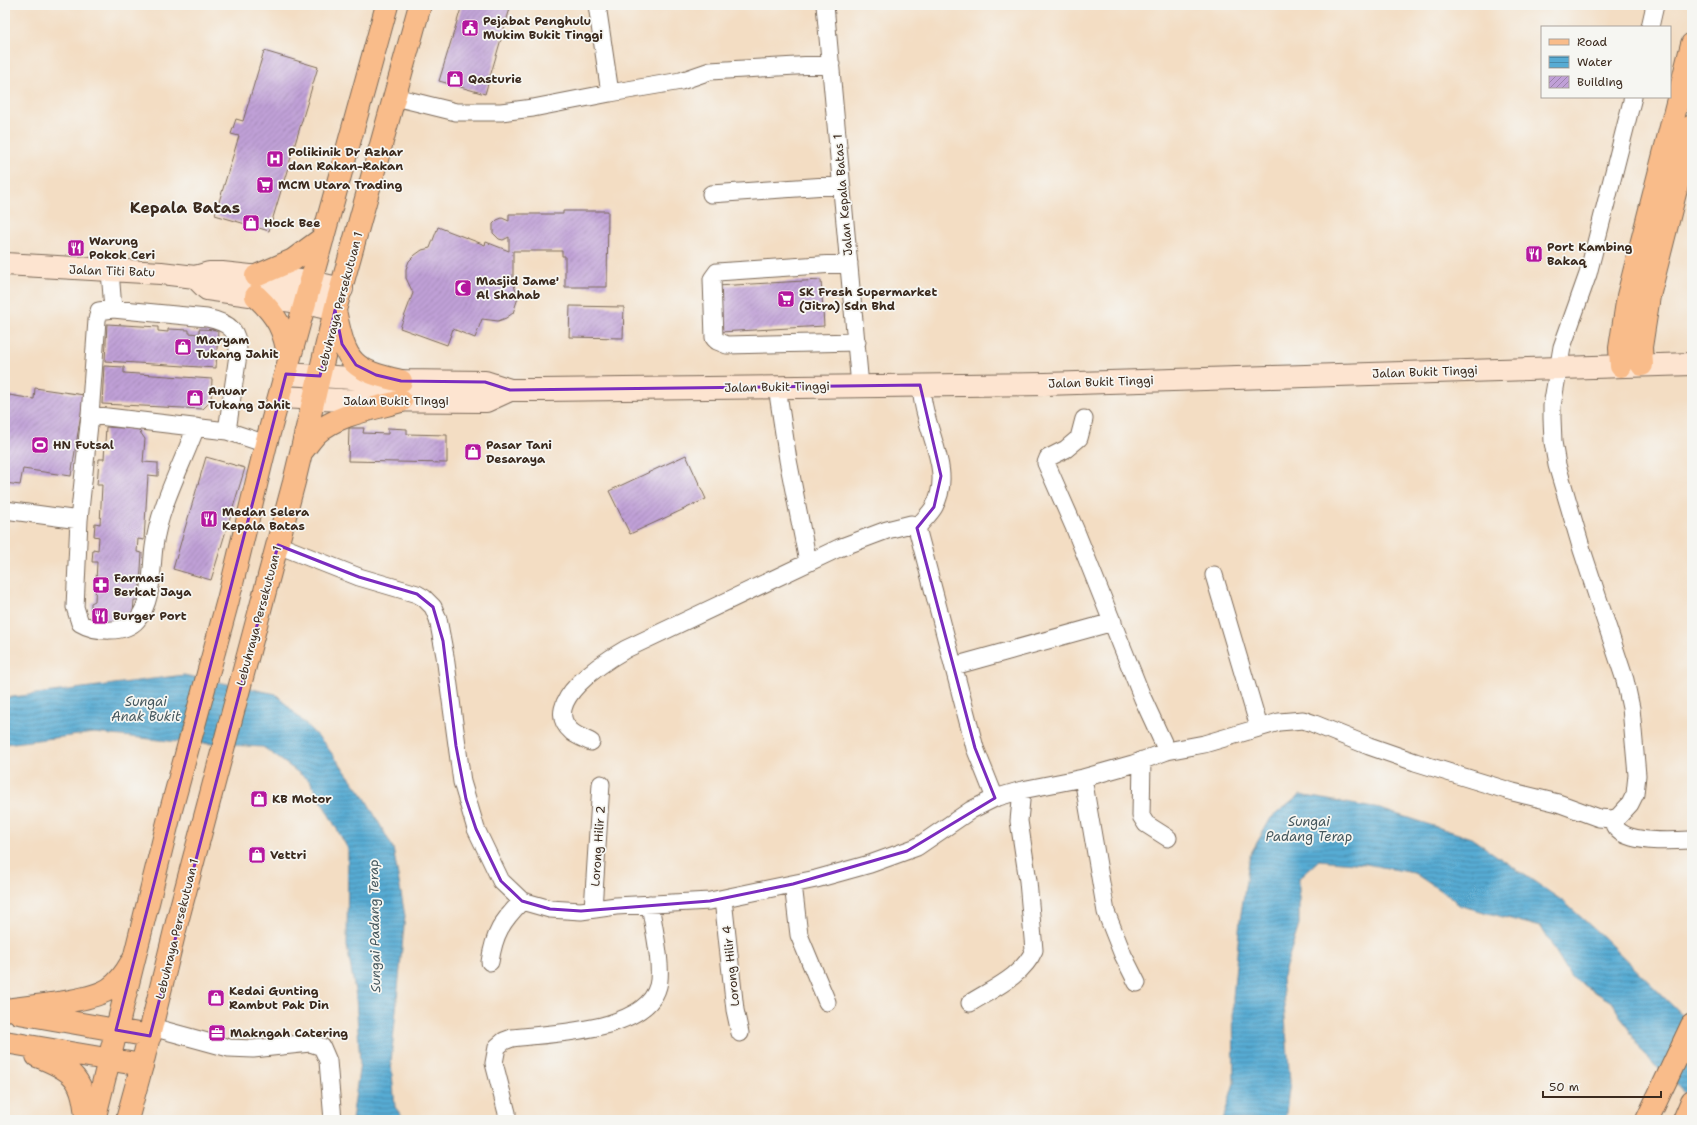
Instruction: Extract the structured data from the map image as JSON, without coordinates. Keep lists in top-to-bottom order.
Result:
{
  "streets": {
    "main road": ["Jalan Titi Batu", "Lebuhraya Persekutuan 1", "Jalan Bukit Tinggi"],
    "street": ["Jalan Kepala Batas 1", "Lorong Hilir 2", "Lorong Hilir 4"]
  },
  "crossings": [
    ["Jalan Kepala Batas 1", "Jalan Bukit Tinggi"],
    ["Jalan Titi Batu", "Lebuhraya Persekutuan 1"],
    ["Lebuhraya Persekutuan 1", "Jalan Bukit Tinggi"]
  ],
  "districts": ["Kepala Batas"],
  "water": ["Sungai Anak Bukit", "Sungai Padang Terap"],
  "places": {
    "public building": ["Pejabat Penghulu Mukim Bukit Tinggi"],
    "shop": [
      "Qasturie",
      "Hock Bee",
      "Maryam Tukang Jahit",
      "Anuar Tukang Jahit",
      "Pasar Tani Desaraya",
      "KB Motor",
      "Vettri",
      "Kedai Gunting Rambut Pak Din"
    ],
    "hospital": ["Polikinik Dr Azhar dan Rakan-Rakan"],
    "supermarket": ["MCM Utara Trading", "SK Fresh Supermarket (Jitra) Sdn Bhd"],
    "restaurant": [
      "Warung Pokok Ceri",
      "Port Kambing Bakaq",
      "Medan Selera Kepala Batas",
      "Burger Port"
    ],
    "mosque": ["Masjid Jame' Al Shahab"],
    "sports": ["HN Futsal"],
    "pharmacy": ["Farmasi Berkat Jaya"],
    "office": ["Makngah Catering"]
  },
  "legend": ["Road", "Water", "Building"],
  "scale_bar": "50 m"
}
